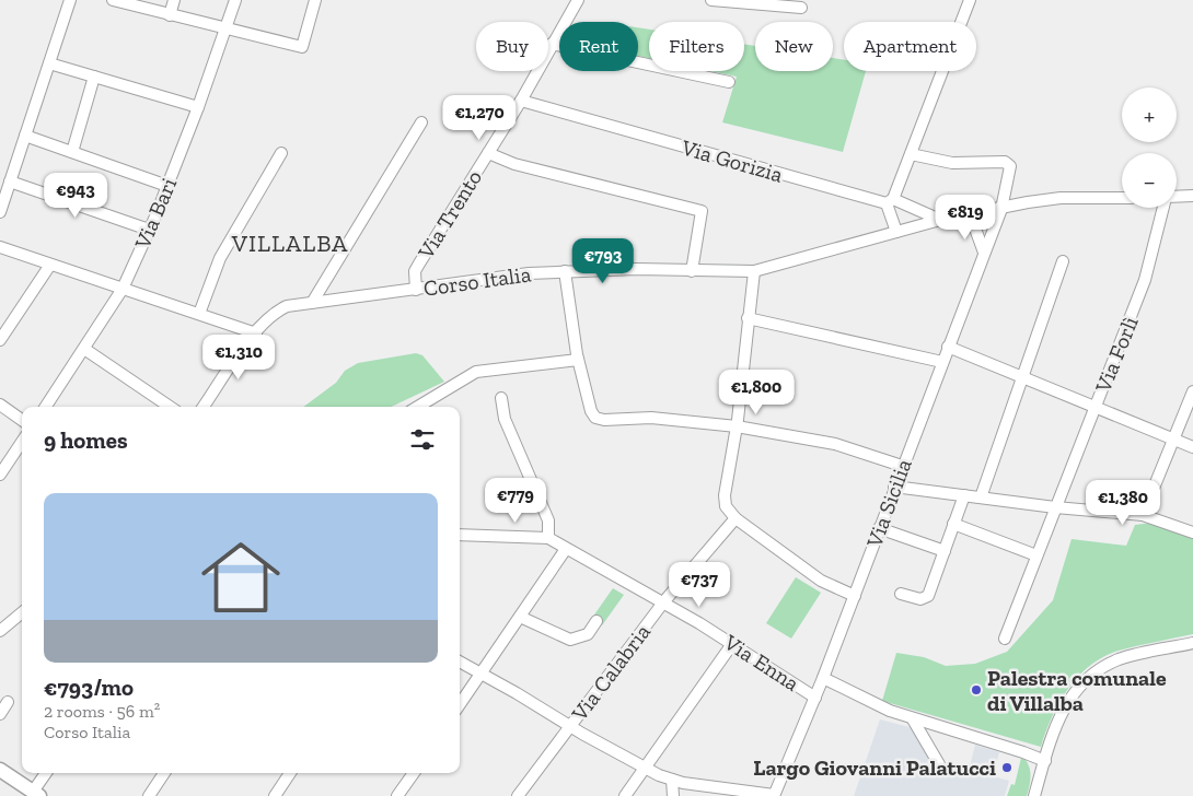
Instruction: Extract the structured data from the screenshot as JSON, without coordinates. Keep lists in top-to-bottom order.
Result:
{
  "streets": {
    "street": [
      "Via Gorizia",
      "Via Bari",
      "Via Trento",
      "Corso Italia",
      "Via Forlì",
      "Via Sicilia",
      "Via Enna",
      "Via Calabria"
    ]
  },
  "crossings": [
    ["Via Gorizia", "Via Trento"],
    ["Via Gorizia", "Corso Italia"],
    ["Via Trento", "Corso Italia"],
    ["Corso Italia", "Via Sicilia"],
    ["Via Sicilia", "Via Enna"],
    ["Via Enna", "Via Calabria"]
  ],
  "districts": ["VILLALBA"],
  "places": ["Palestra comunale di Villalba", "Largo Giovanni Palatucci"],
  "page": {
    "chip": [
      "Buy",
      "Rent",
      "Filters",
      "New",
      "Apartment"
    ],
    "map_buttons": ["+", "−"],
    "price": [
      "€1,270",
      "€943",
      "€819",
      "€793",
      "€1,310",
      "€1,800",
      "€779",
      "€1,380",
      "€737"
    ],
    "heading": "9 homes",
    "list": [
      {
        "name": "€793/mo",
        "note": "2 rooms · 56 m² · Corso Italia"
      }
    ]
  }
}
